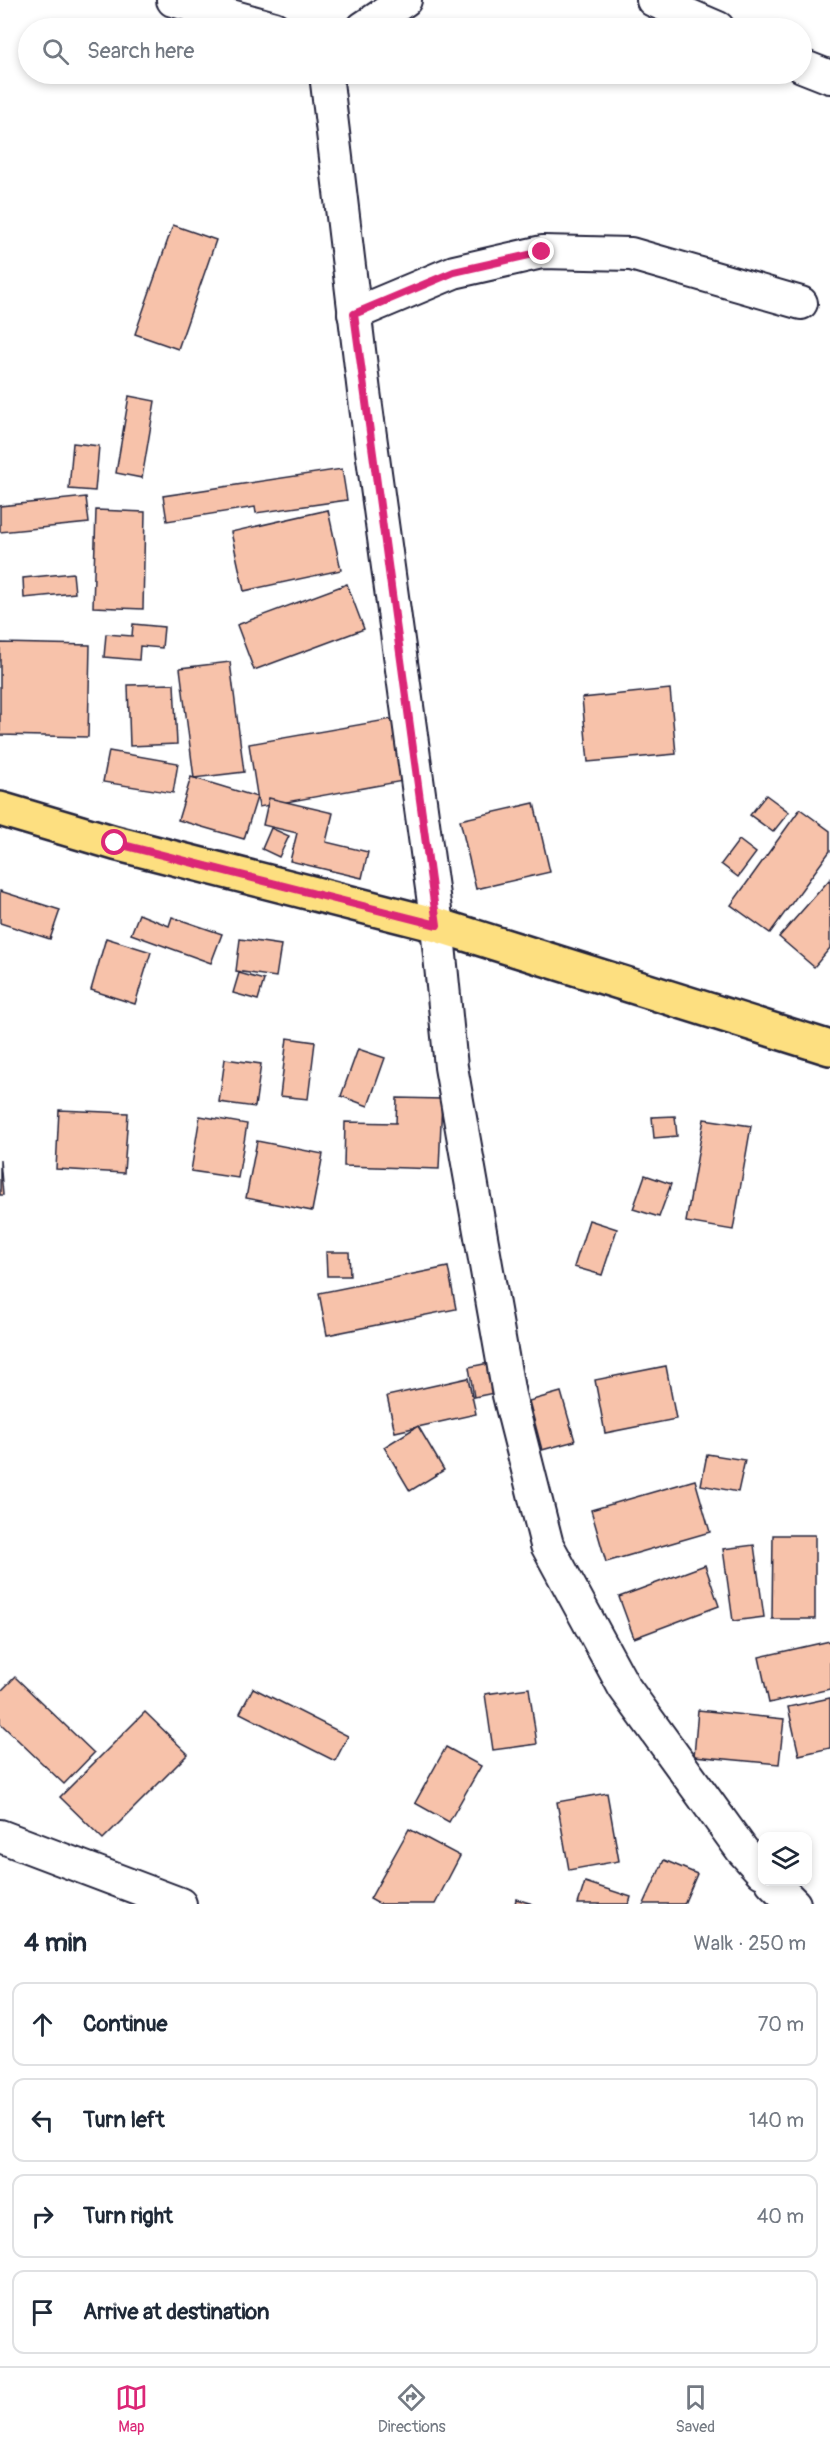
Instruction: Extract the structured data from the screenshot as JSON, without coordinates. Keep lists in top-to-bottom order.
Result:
{
  "page": {
    "search": "Search here",
    "heading": ["4 min", "Walk · 250 m"],
    "list": [
      ["Continue", "70 m"],
      ["Turn left", "140 m"],
      ["Turn right", "40 m"],
      "Arrive at destination"
    ],
    "nav": ["Map", "Directions", "Saved"]
  }
}
